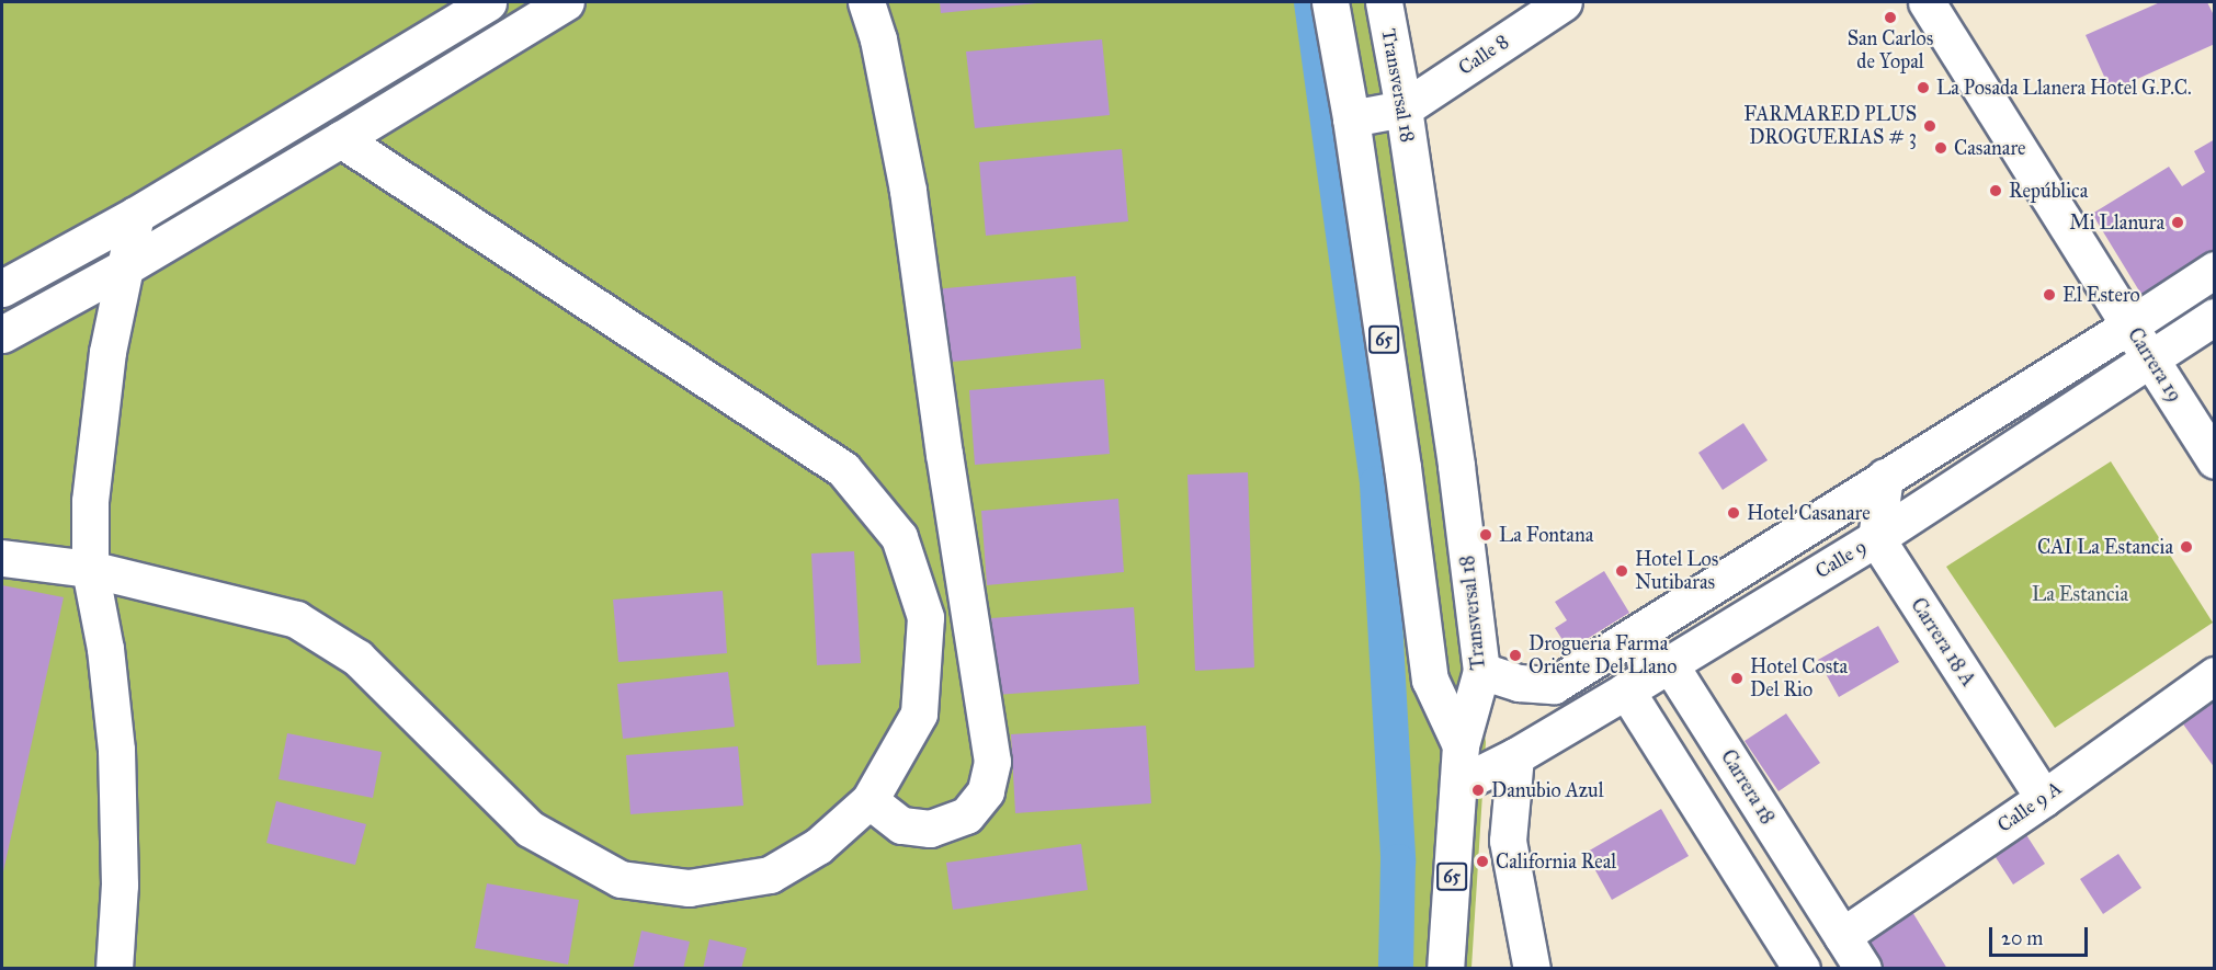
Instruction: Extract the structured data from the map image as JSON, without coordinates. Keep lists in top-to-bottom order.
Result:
{
  "streets": {
    "street": [
      "Calle 8",
      "Transversal 18",
      "65",
      "Carrera 19",
      "Calle 9",
      "Carrera 18 A",
      "Carrera 18",
      "Calle 9 A"
    ]
  },
  "crossings": [
    ["Calle 8", "Transversal 18"],
    ["Transversal 18", "65"],
    ["65", "Calle 9"],
    ["Carrera 19", "Calle 9"],
    ["Calle 9", "Carrera 18 A"],
    ["Calle 9", "Carrera 18"],
    ["Carrera 18 A", "Calle 9 A"],
    ["Carrera 18", "Calle 9 A"]
  ],
  "parks": ["La Estancia"],
  "places": [
    "San Carlos de Yopal",
    "La Posada Llanera Hotel G.P.C.",
    "FARMARED PLUS DROGUERIAS # 3",
    "Casanare",
    "República",
    "Mi Llanura",
    "El Estero",
    "Hotel Casanare",
    "La Fontana",
    "CAI La Estancia",
    "Hotel Los Nutibaras",
    "Drogueria Farma Oriente Del Llano",
    "Hotel Costa Del Rio",
    "Danubio Azul",
    "California Real"
  ],
  "scale_bar": "20 m"
}
